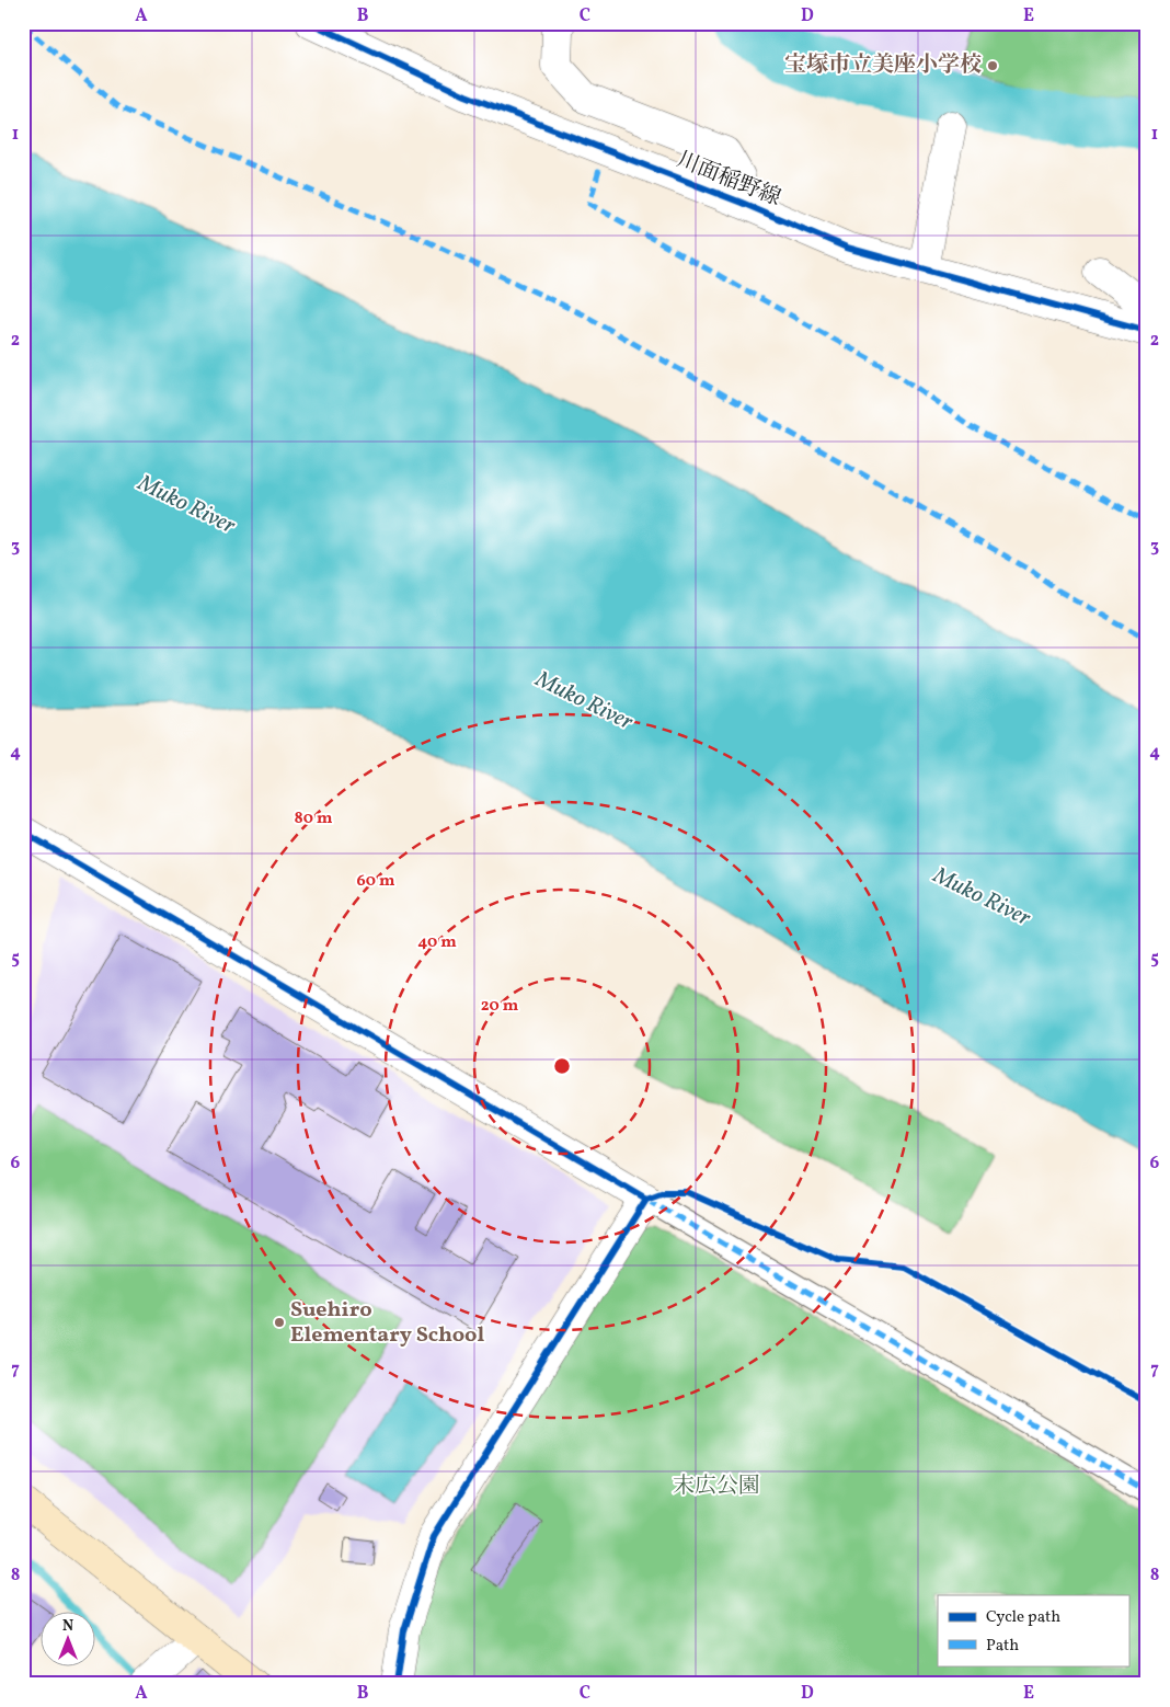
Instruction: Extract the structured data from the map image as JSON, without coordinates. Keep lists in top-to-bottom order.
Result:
{
  "streets": {
    "street": ["川面稲野線"]
  },
  "water": ["Muko River"],
  "parks": ["末広公園"],
  "places": ["宝塚市立美座小学校", "Suehiro Elementary School"],
  "legend": ["Cycle path", "Path"],
  "north": "top",
  "grid": {
    "columns": [
      "A",
      "B",
      "C",
      "D",
      "E"
    ],
    "rows": [
      "1",
      "2",
      "3",
      "4",
      "5",
      "6",
      "7",
      "8"
    ]
  },
  "rings": [
    "80 m",
    "60 m",
    "40 m",
    "20 m"
  ]
}
